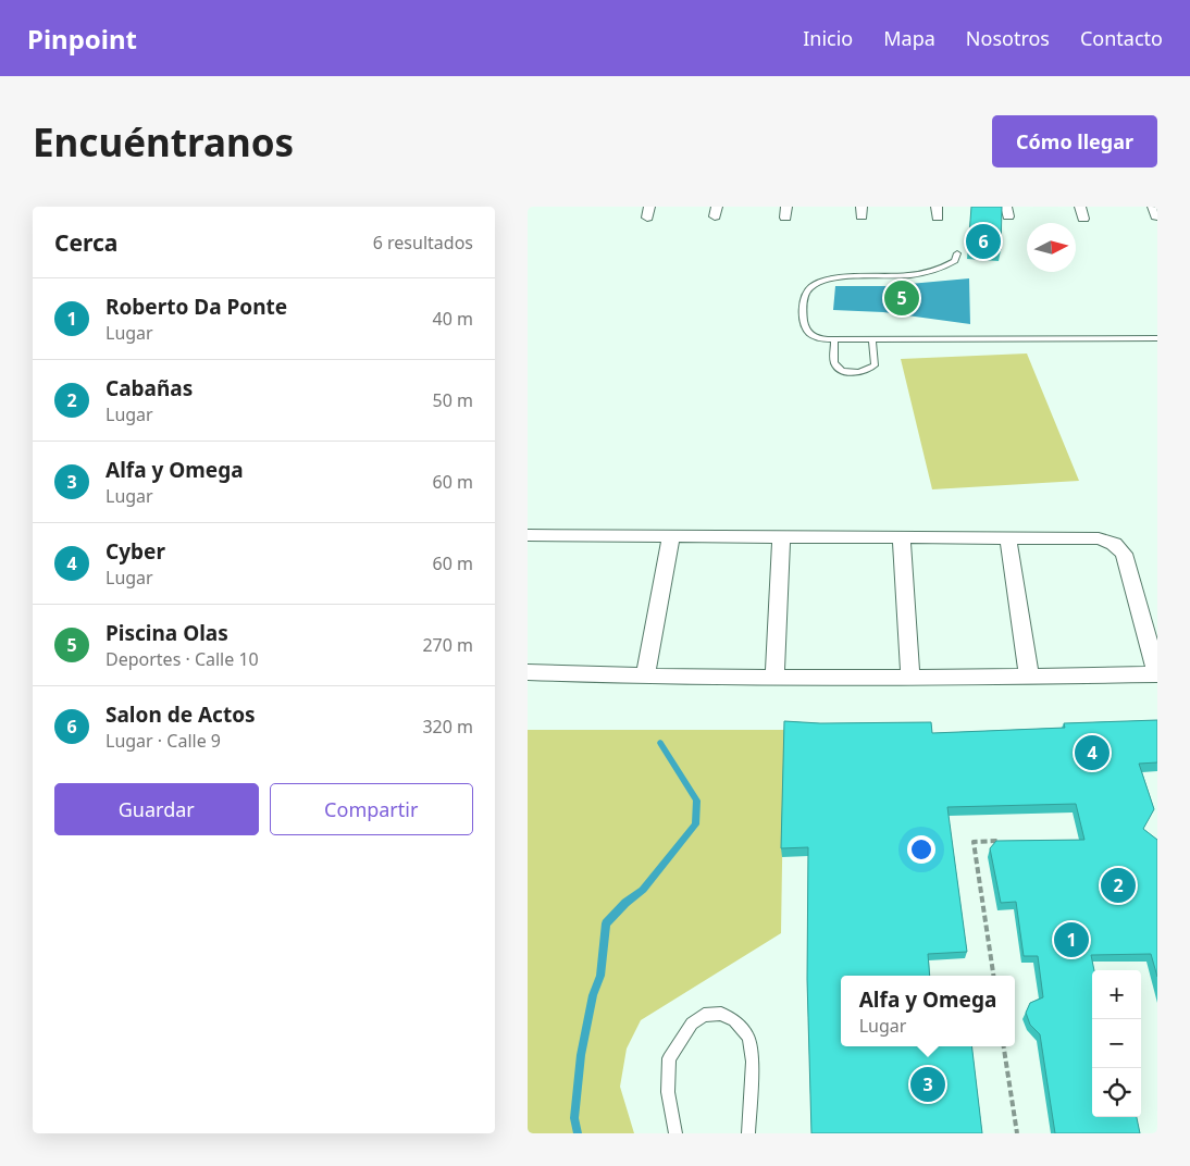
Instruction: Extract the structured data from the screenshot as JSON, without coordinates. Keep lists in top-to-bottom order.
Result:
{
  "north": "right",
  "page": {
    "header": "Pinpoint",
    "nav": [
      "Inicio",
      "Mapa",
      "Nosotros",
      "Contacto"
    ],
    "buttons": [
      "Cómo llegar",
      ["Guardar", "Compartir"]
    ],
    "title": "Encuéntranos",
    "heading": ["Cerca", "6 resultados"],
    "pins": [
      "6",
      "5",
      "4",
      "2",
      "1",
      "3"
    ],
    "list": [
      {
        "mark": "1",
        "name": "Roberto Da Ponte",
        "note": "Lugar",
        "value": "40 m"
      },
      {
        "mark": "2",
        "name": "Cabañas",
        "note": "Lugar",
        "value": "50 m"
      },
      {
        "mark": "3",
        "name": "Alfa y Omega",
        "note": "Lugar",
        "value": "60 m"
      },
      {
        "mark": "4",
        "name": "Cyber",
        "note": "Lugar",
        "value": "60 m"
      },
      {
        "mark": "5",
        "name": "Piscina Olas",
        "note": "Deportes · Calle 10",
        "value": "270 m"
      },
      {
        "mark": "6",
        "name": "Salon de Actos",
        "note": "Lugar · Calle 9",
        "value": "320 m"
      }
    ],
    "map_buttons": ["+", "−"],
    "popup": ["Alfa y Omega", "Lugar"]
  }
}
